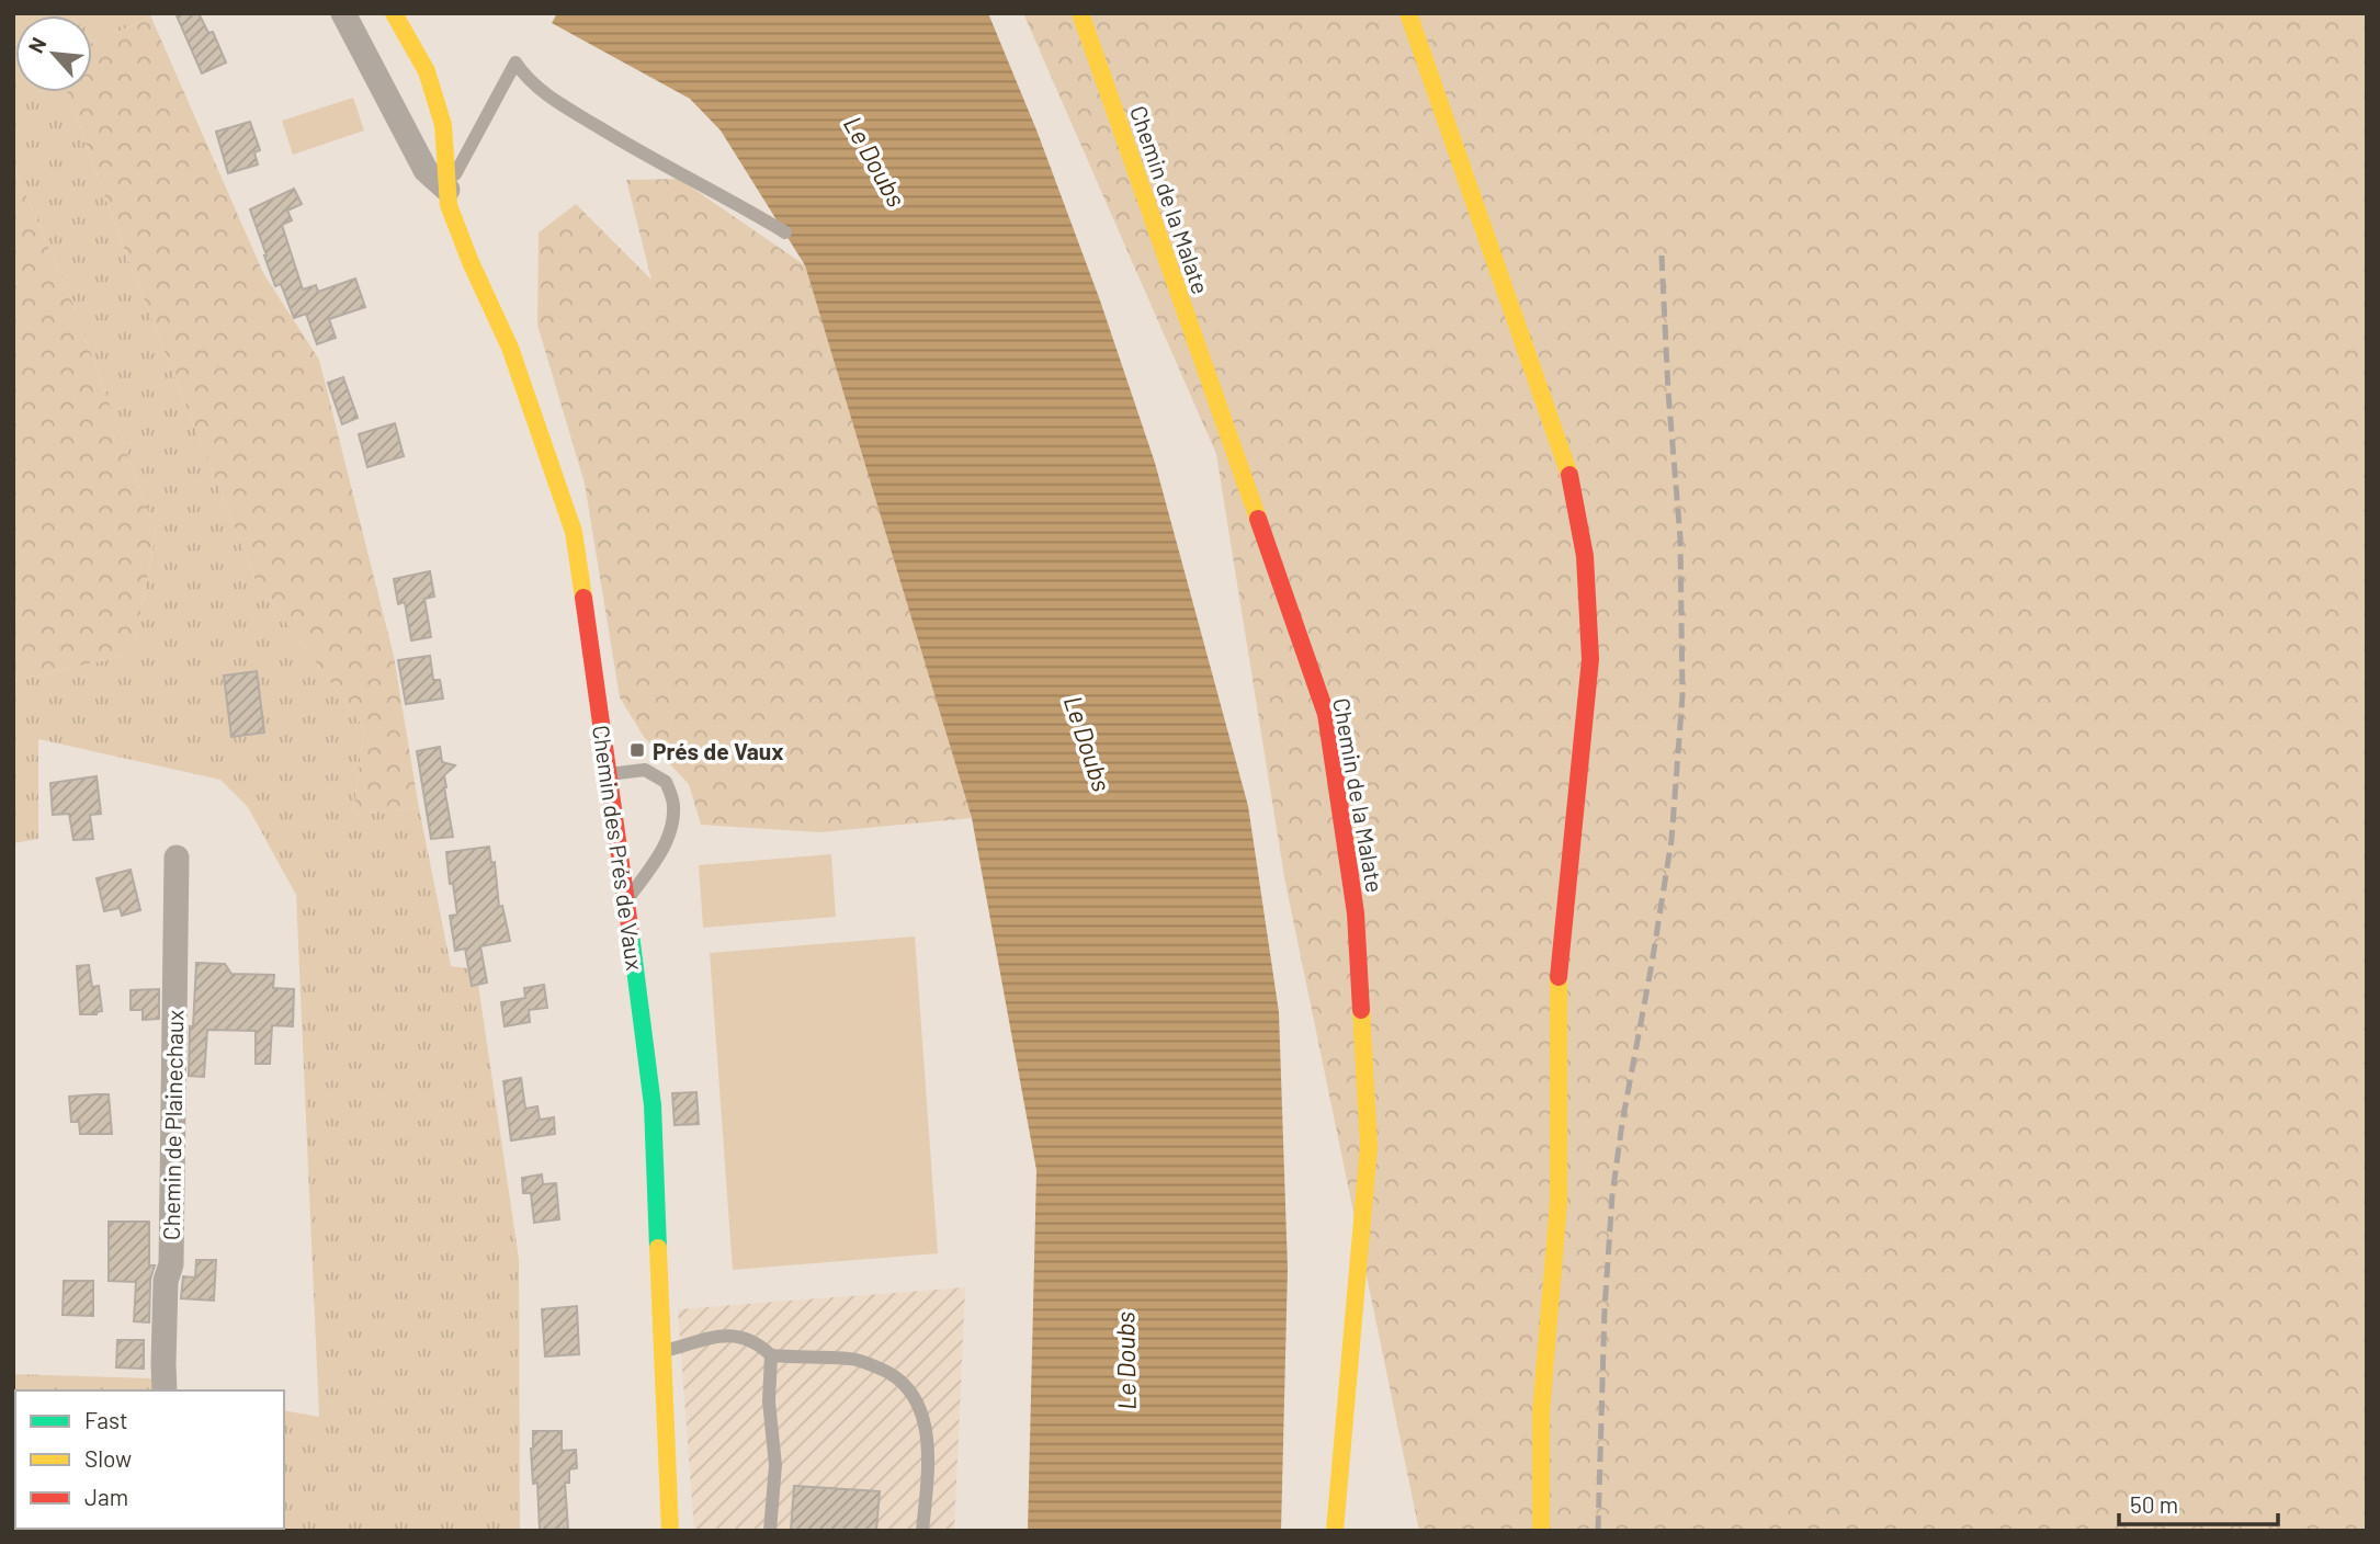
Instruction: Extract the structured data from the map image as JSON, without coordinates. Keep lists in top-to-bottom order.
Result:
{
  "streets": {
    "street": ["Chemin de la Malate", "Chemin des Prés de Vaux", "Chemin de Plainechaux"]
  },
  "water": ["Le Doubs"],
  "places": {
    "transit": ["Prés de Vaux"]
  },
  "legend": ["Fast", "Slow", "Jam"],
  "scale_bar": "50 m",
  "north": "top left"
}
